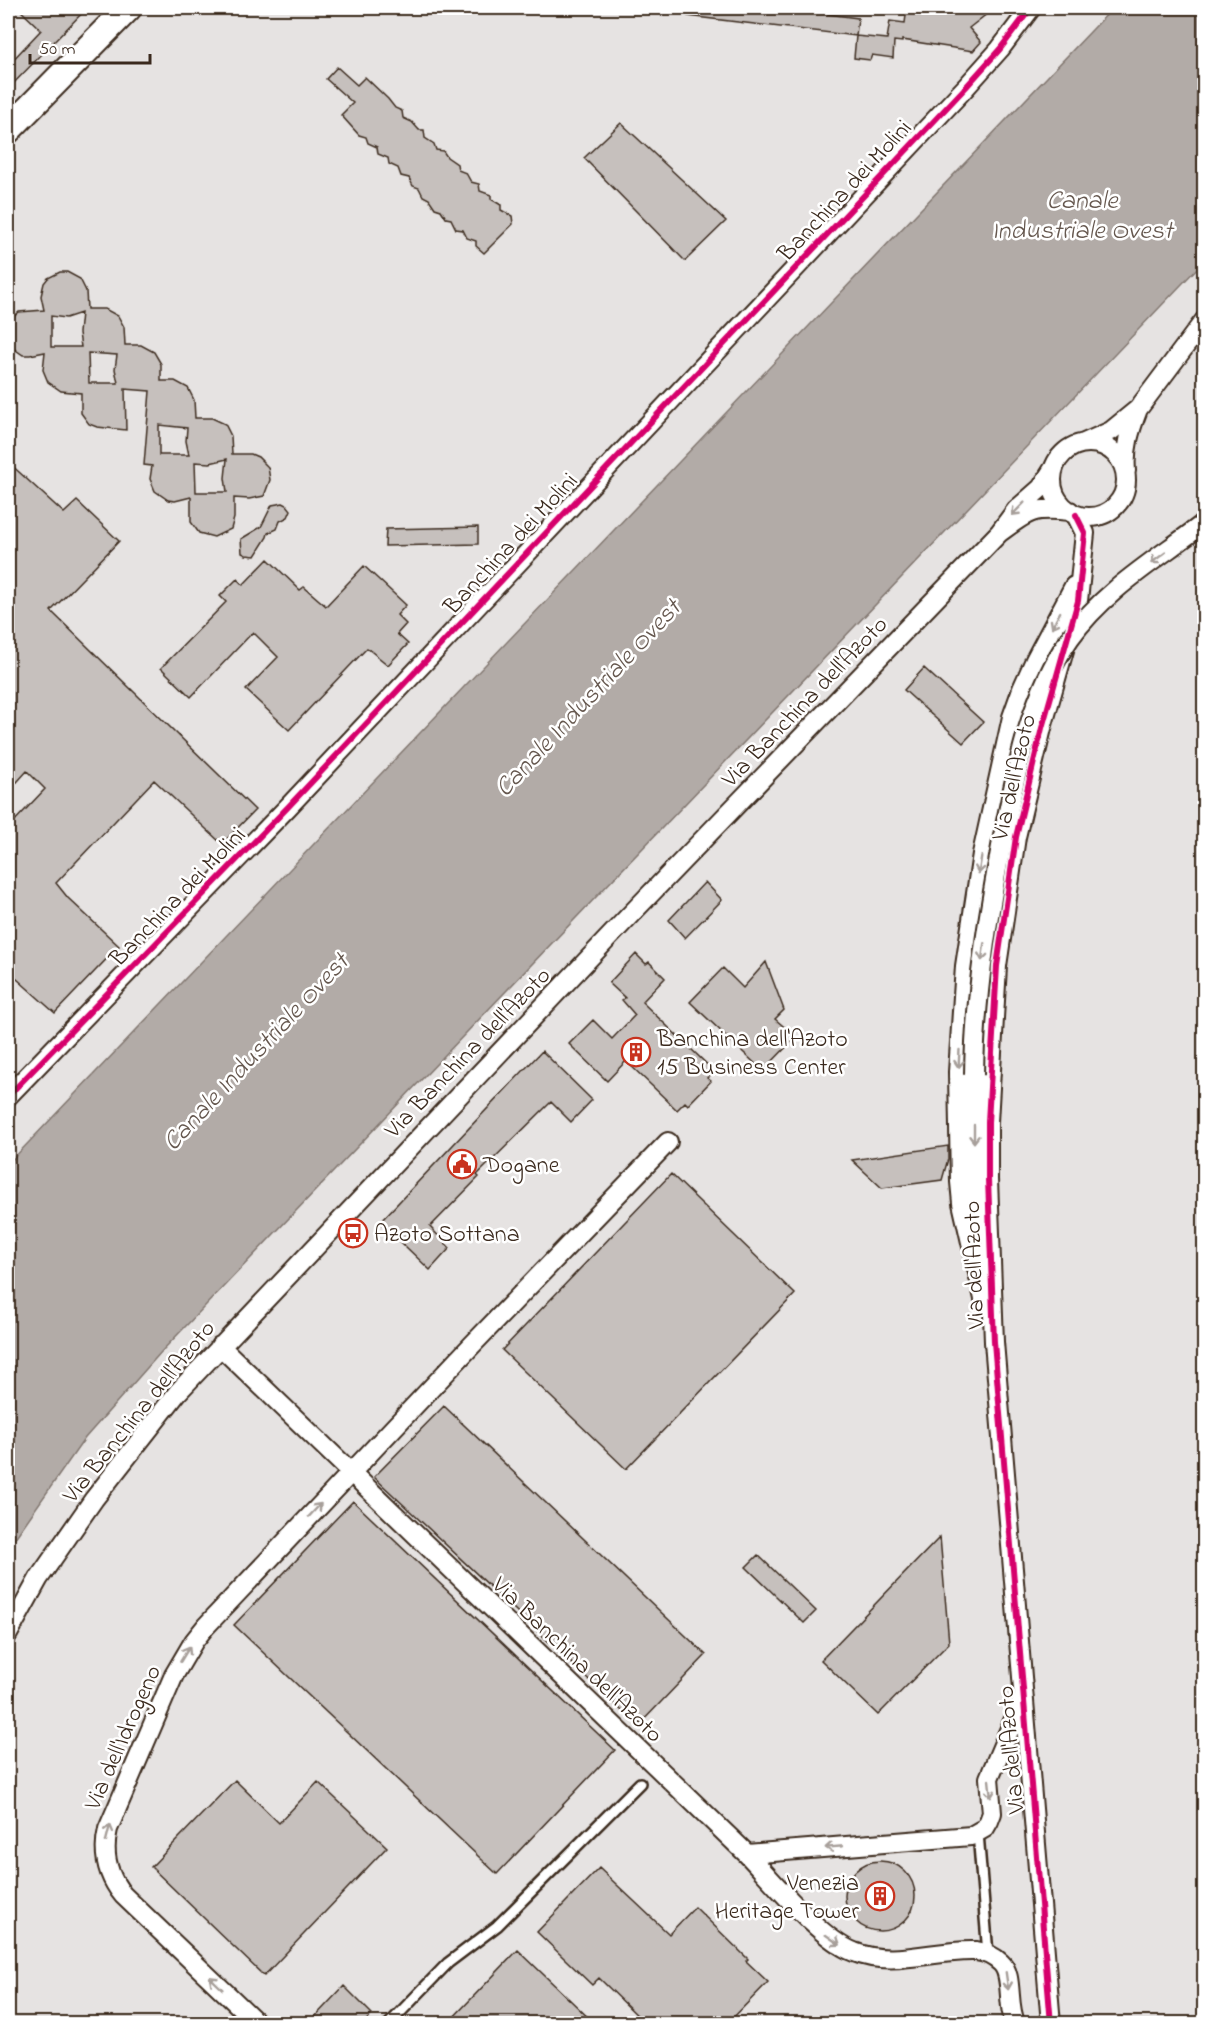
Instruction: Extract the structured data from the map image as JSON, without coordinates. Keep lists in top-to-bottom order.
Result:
{
  "streets": {
    "street": [
      "Banchina dei Molini",
      "Via Banchina dell'Azoto",
      "Via dell'Azoto",
      "Via dell'Idrogeno"
    ]
  },
  "crossings": [
    ["Via Banchina dell'Azoto", "Via dell'Idrogeno"]
  ],
  "one_way": ["Via dell'Idrogeno"],
  "water": ["Canale Industriale Ovest"],
  "places": {
    "building": ["Banchina dell'Azoto 15 Business Center", "Venezia Heritage Tower"],
    "public building": ["Dogane"],
    "bus stop": ["Azoto Sottana"]
  },
  "scale_bar": "50 m"
}
